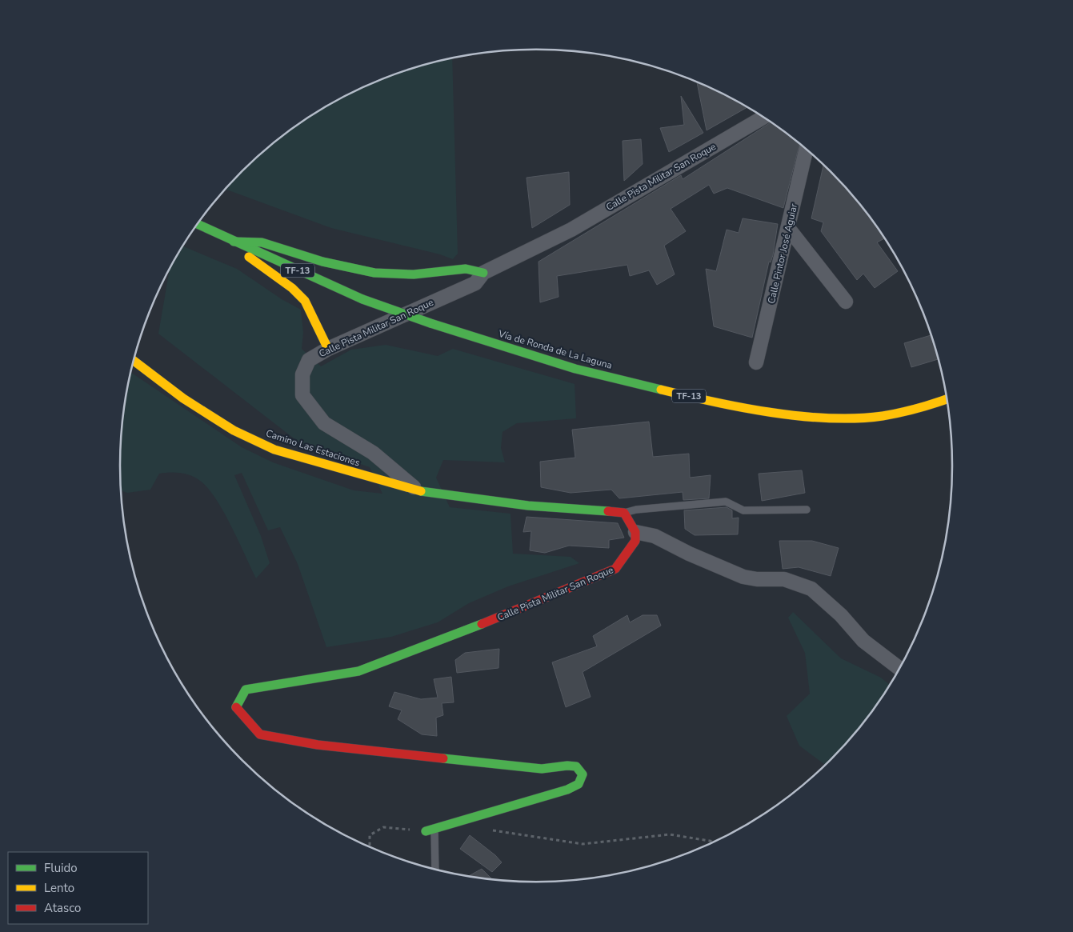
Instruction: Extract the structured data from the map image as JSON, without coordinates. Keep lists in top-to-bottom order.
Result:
{
  "streets": {
    "street": [
      "Calle Pista Militar San Roque",
      "Calle Pintor José Aguiar",
      "TF-13",
      "Vía de Ronda de La Laguna",
      "Camino Las Estaciones"
    ]
  },
  "crossings": [
    ["Calle Pista Militar San Roque", "Camino Las Estaciones"]
  ],
  "legend": ["Fluido", "Lento", "Atasco"]
}
